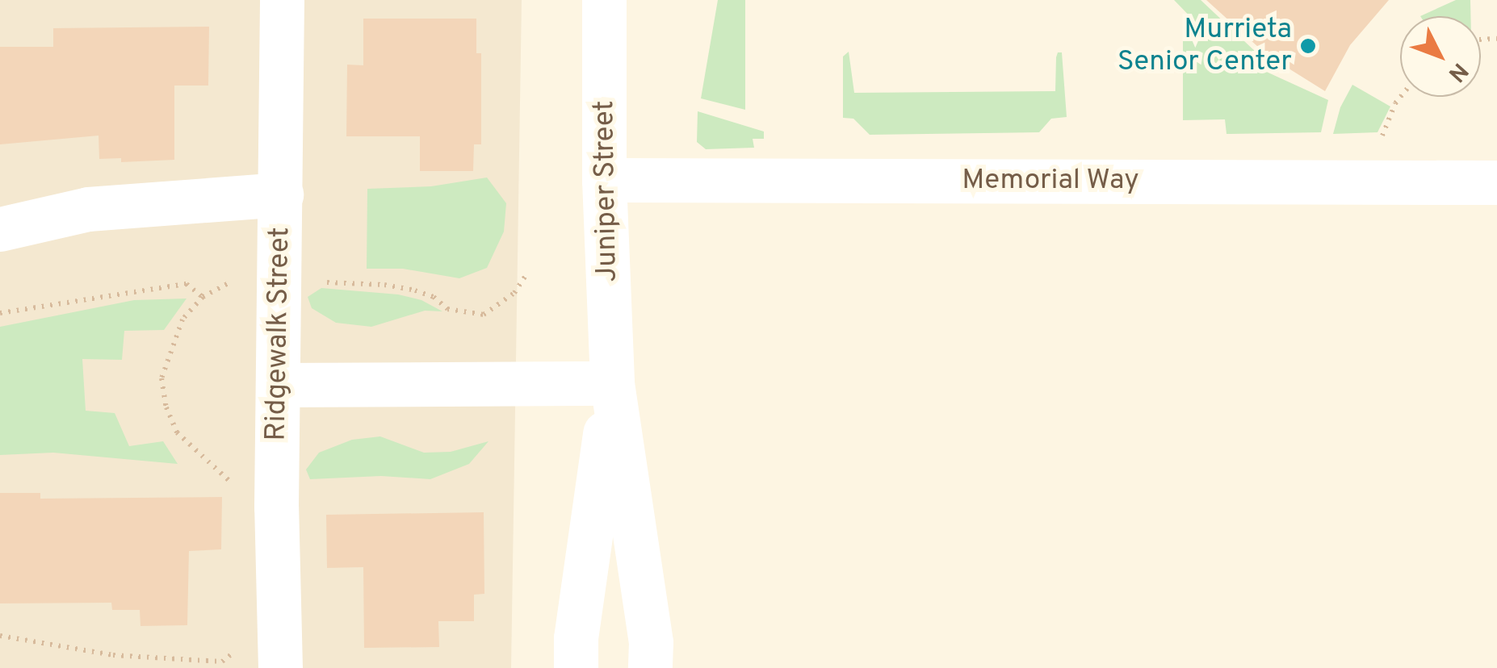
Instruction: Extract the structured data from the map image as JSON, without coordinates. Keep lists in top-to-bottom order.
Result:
{
  "streets": {
    "street": ["Memorial Way", "Juniper Street", "Ridgewalk Street"]
  },
  "crossings": [
    ["Memorial Way", "Juniper Street"]
  ],
  "places": ["Murrieta Senior Center"],
  "north": "bottom right"
}
